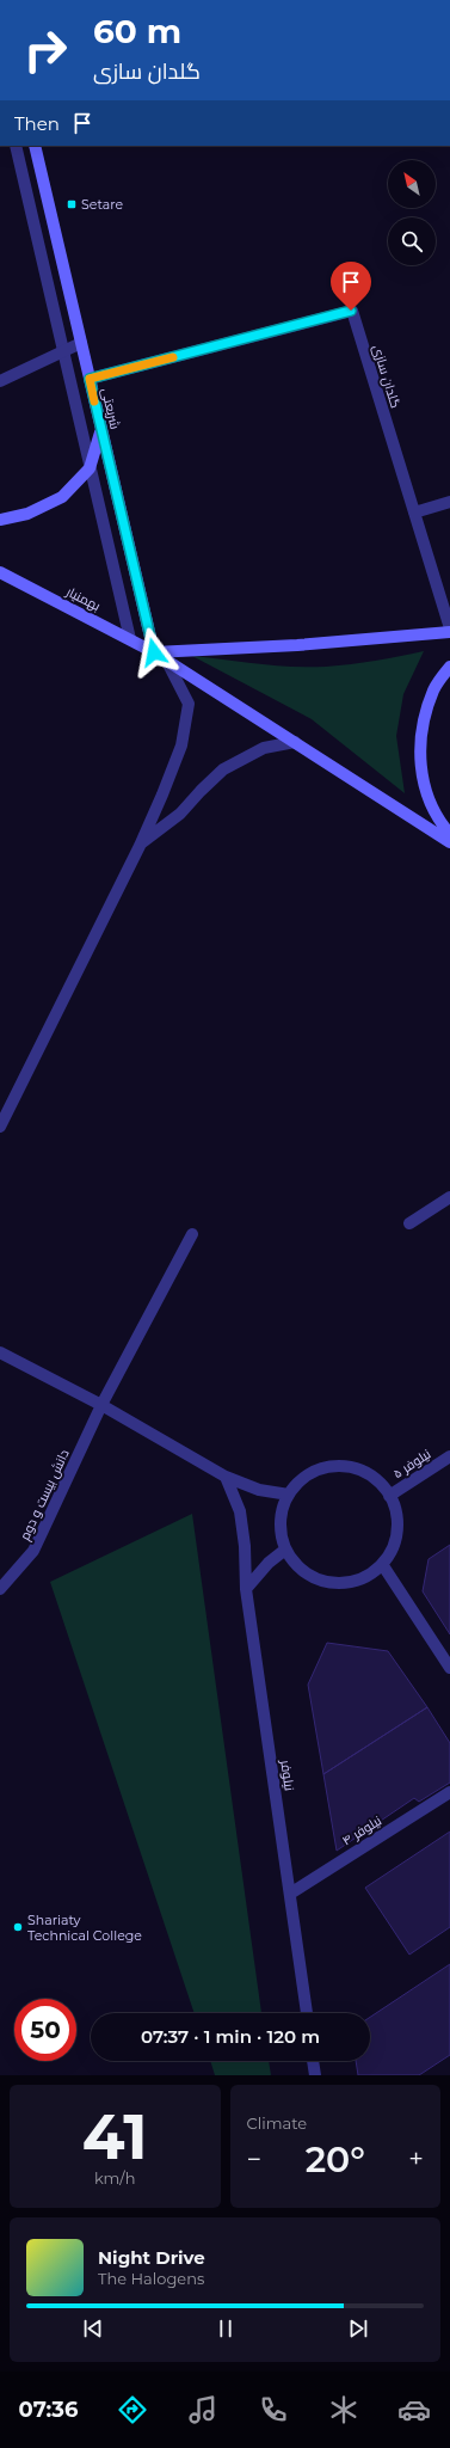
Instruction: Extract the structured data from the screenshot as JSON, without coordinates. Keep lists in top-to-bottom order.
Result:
{
  "streets": {
    "main road": ["شریعتی", "بهمنیار"],
    "street": [
      "گلدان سازی",
      "نیلوفر ۵",
      "دانش بیست و دوم",
      "نيلوفر",
      "نیلوفر ۴"
    ]
  },
  "crossings": [
    ["گلدان سازی", "شریعتی"],
    ["شریعتی", "بهمنیار"],
    ["نيلوفر", "نیلوفر ۴"]
  ],
  "places": {
    "transit": ["Setare"],
    "other": ["Shariaty Technical College"]
  },
  "north": "top left",
  "page": {
    "turn": ["60 m", "گلدان سازی"],
    "then": "Then",
    "limit": "50",
    "trip": "07:37 · 1 min · 120 m",
    "tile": [
      ["41", "km/h"],
      "Climate"
    ],
    "heat": ["−", "20°", "+"],
    "song": ["Night Drive", "The Halogens"],
    "tabs": "07:36"
  }
}
